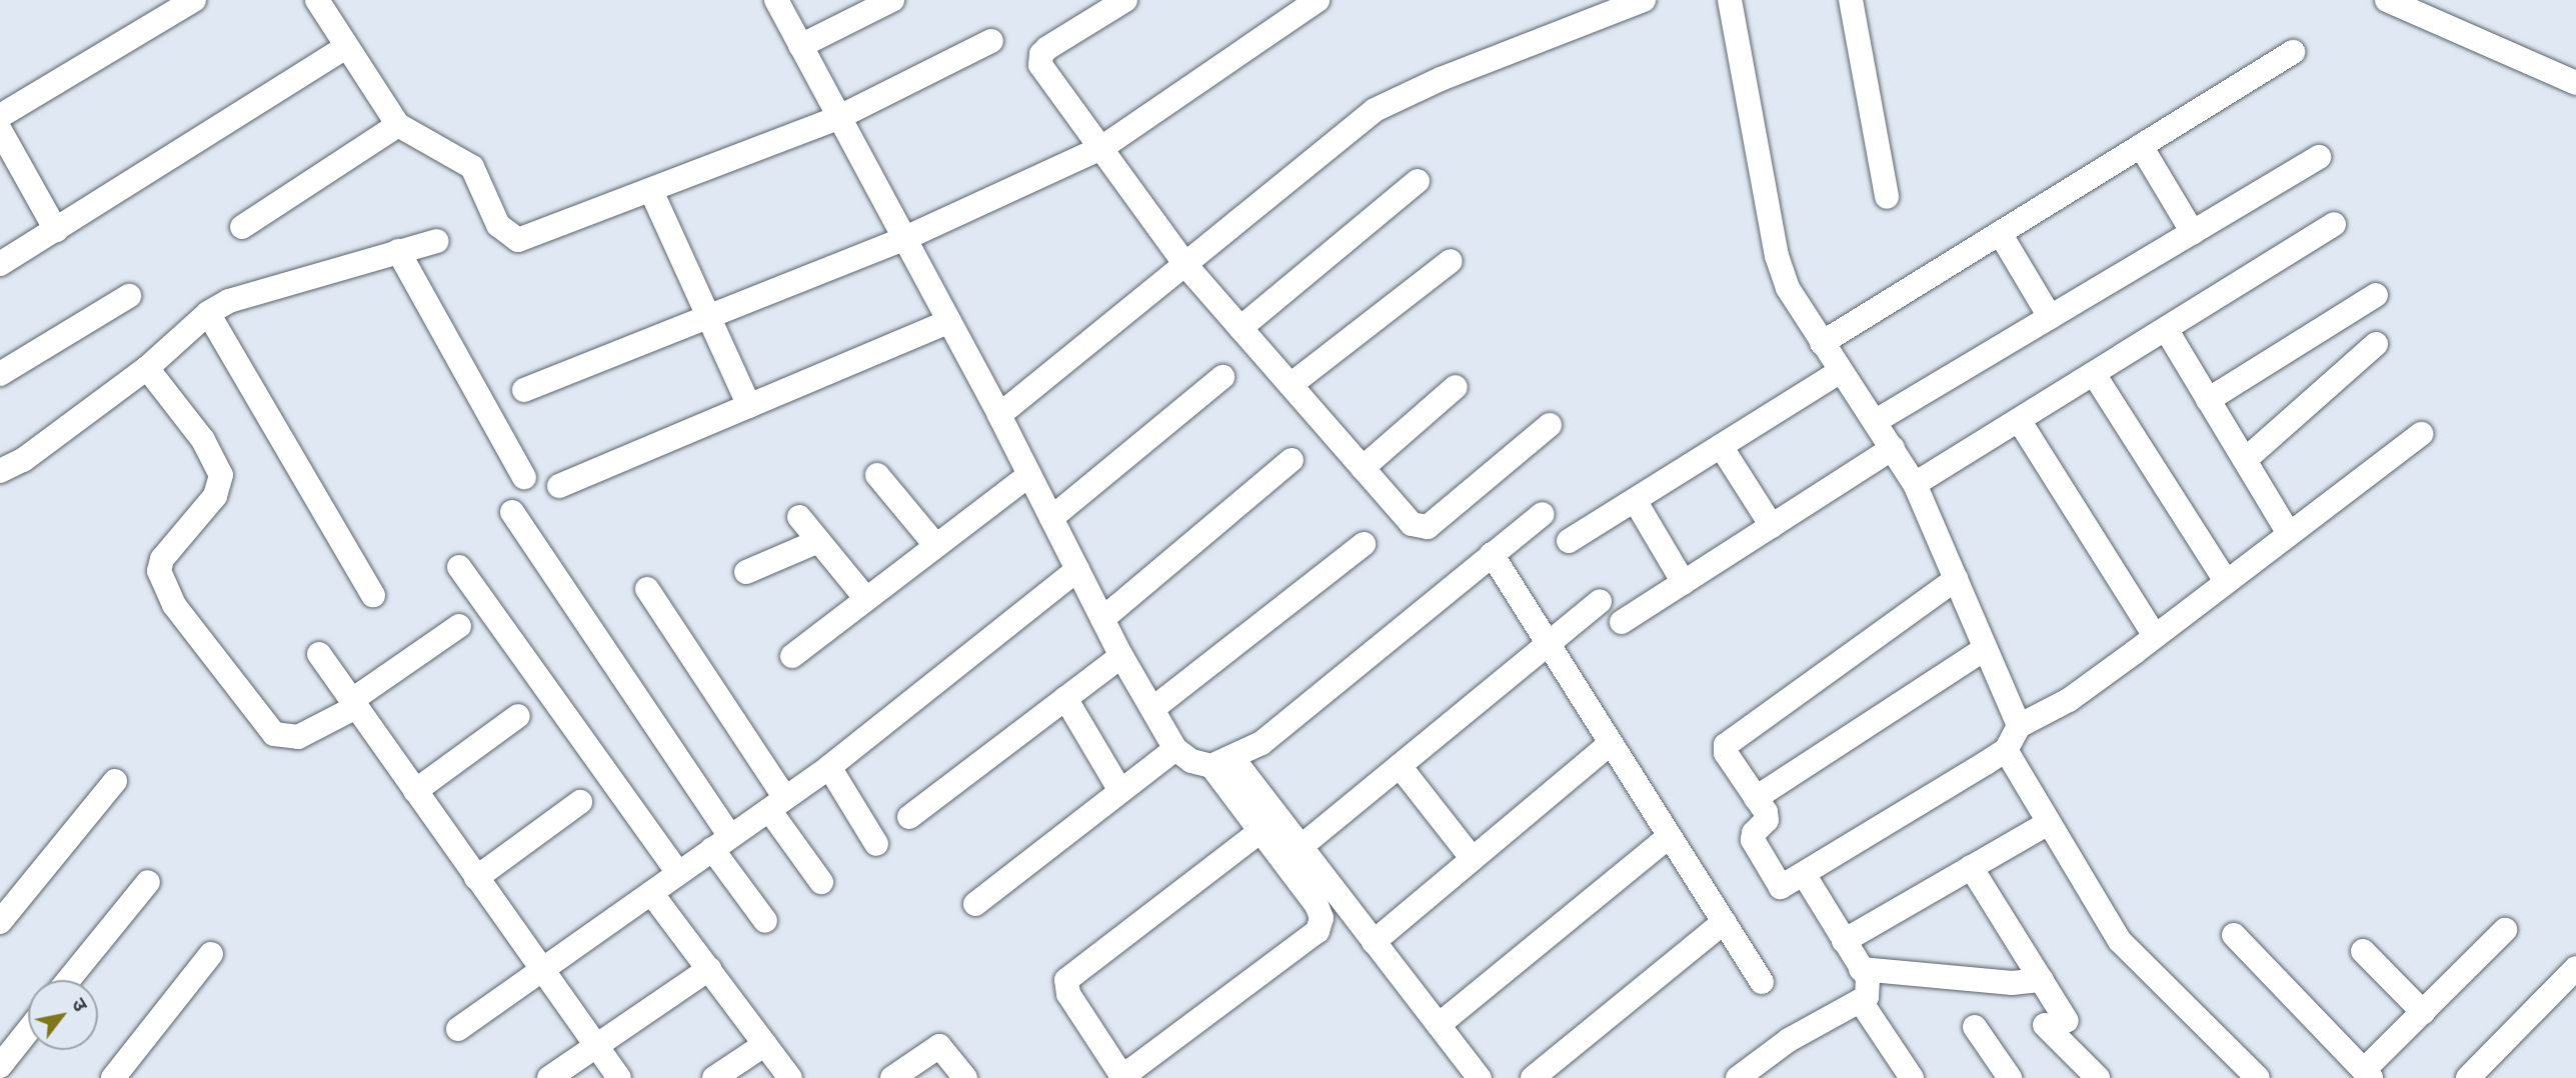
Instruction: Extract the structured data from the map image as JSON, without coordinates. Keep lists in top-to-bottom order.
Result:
{
  "north": "top right"
}
